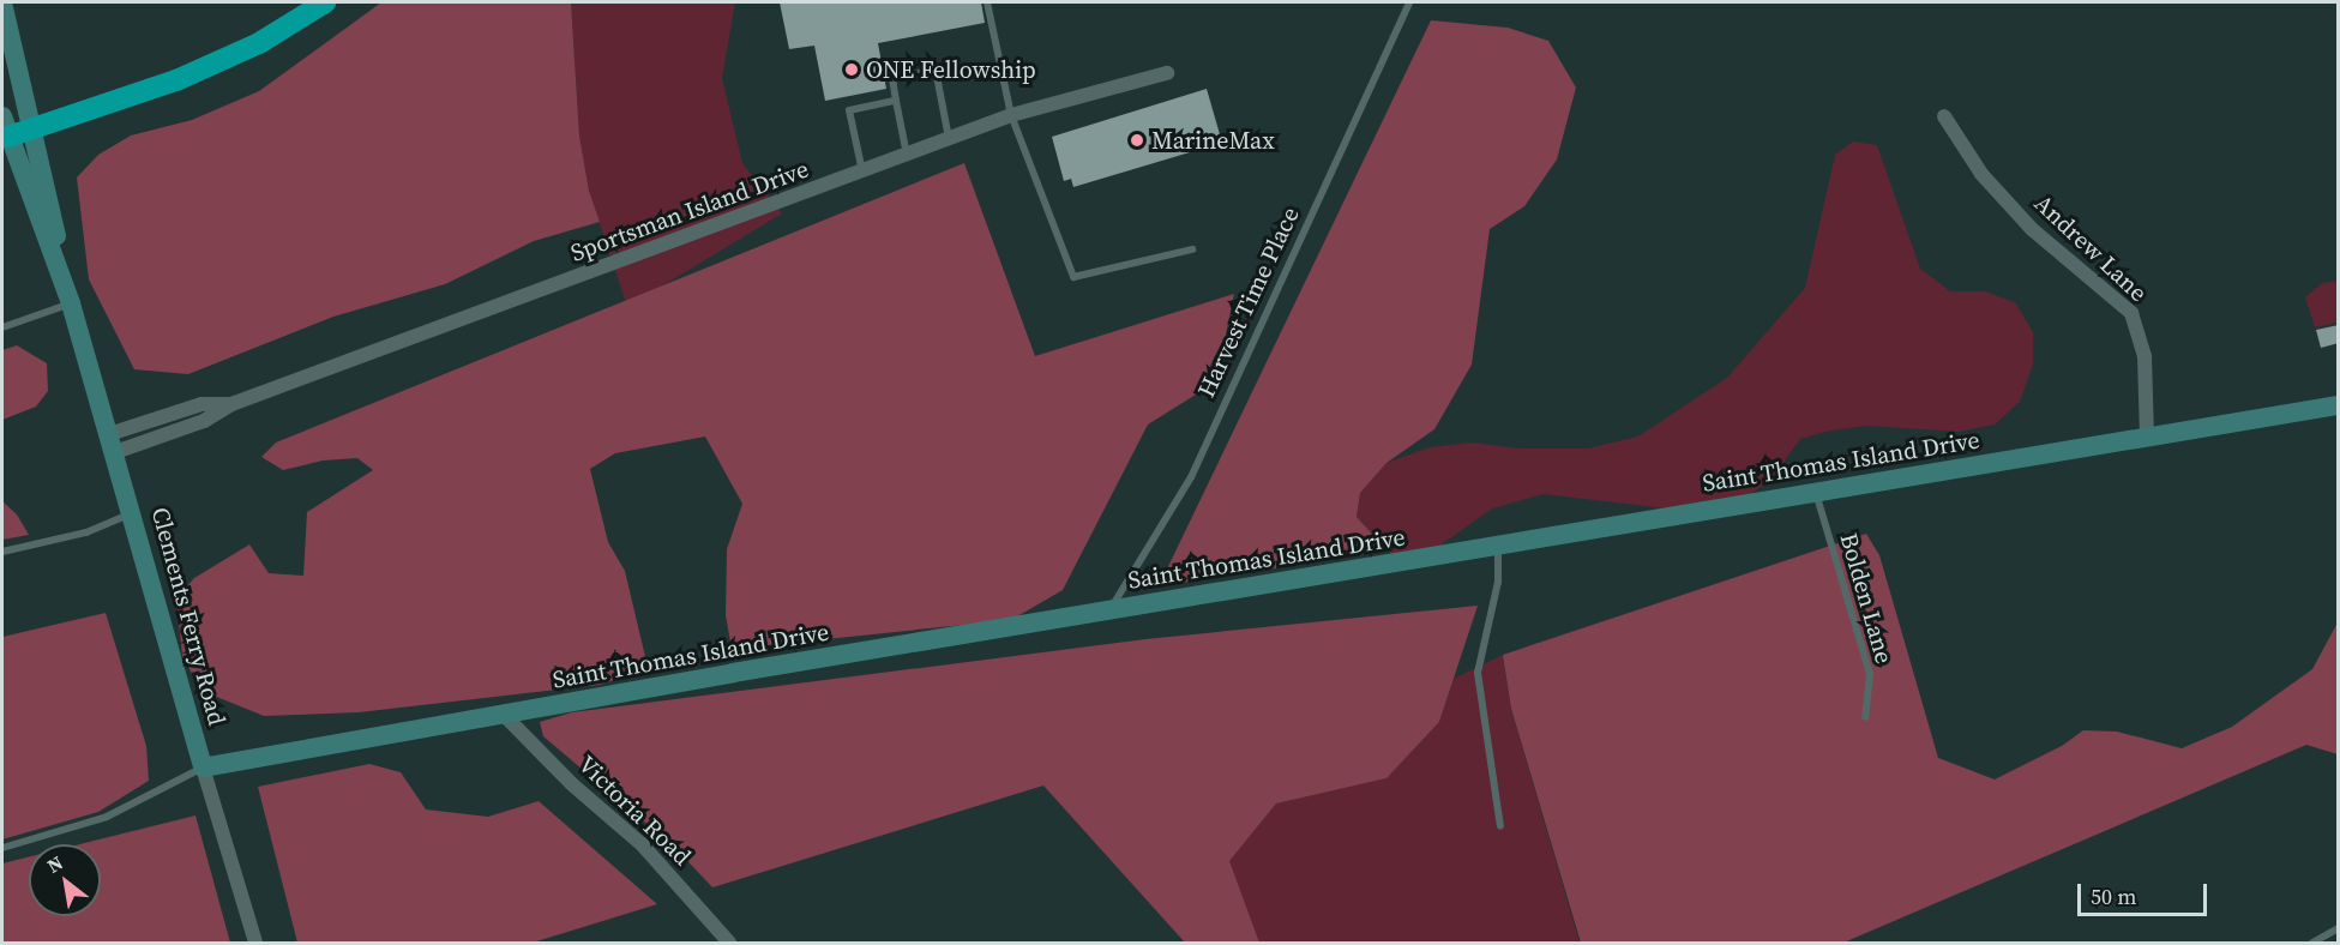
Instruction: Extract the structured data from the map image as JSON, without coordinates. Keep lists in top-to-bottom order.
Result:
{
  "streets": {
    "main road": ["Saint Thomas Island Drive", "Clements Ferry Road"],
    "street": ["Sportsman Island Drive", "Andrew Lane", "Victoria Road"],
    "lane": ["Harvest Time Place", "Bolden Lane"]
  },
  "crossings": [
    ["Sportsman Island Drive", "Clements Ferry Road"],
    ["Andrew Lane", "Saint Thomas Island Drive"],
    ["Harvest Time Place", "Saint Thomas Island Drive"],
    ["Saint Thomas Island Drive", "Bolden Lane"],
    ["Saint Thomas Island Drive", "Clements Ferry Road"],
    ["Saint Thomas Island Drive", "Victoria Road"]
  ],
  "places": ["ONE Fellowship", "MarineMax"],
  "scale_bar": "50 m",
  "north": "top left"
}
